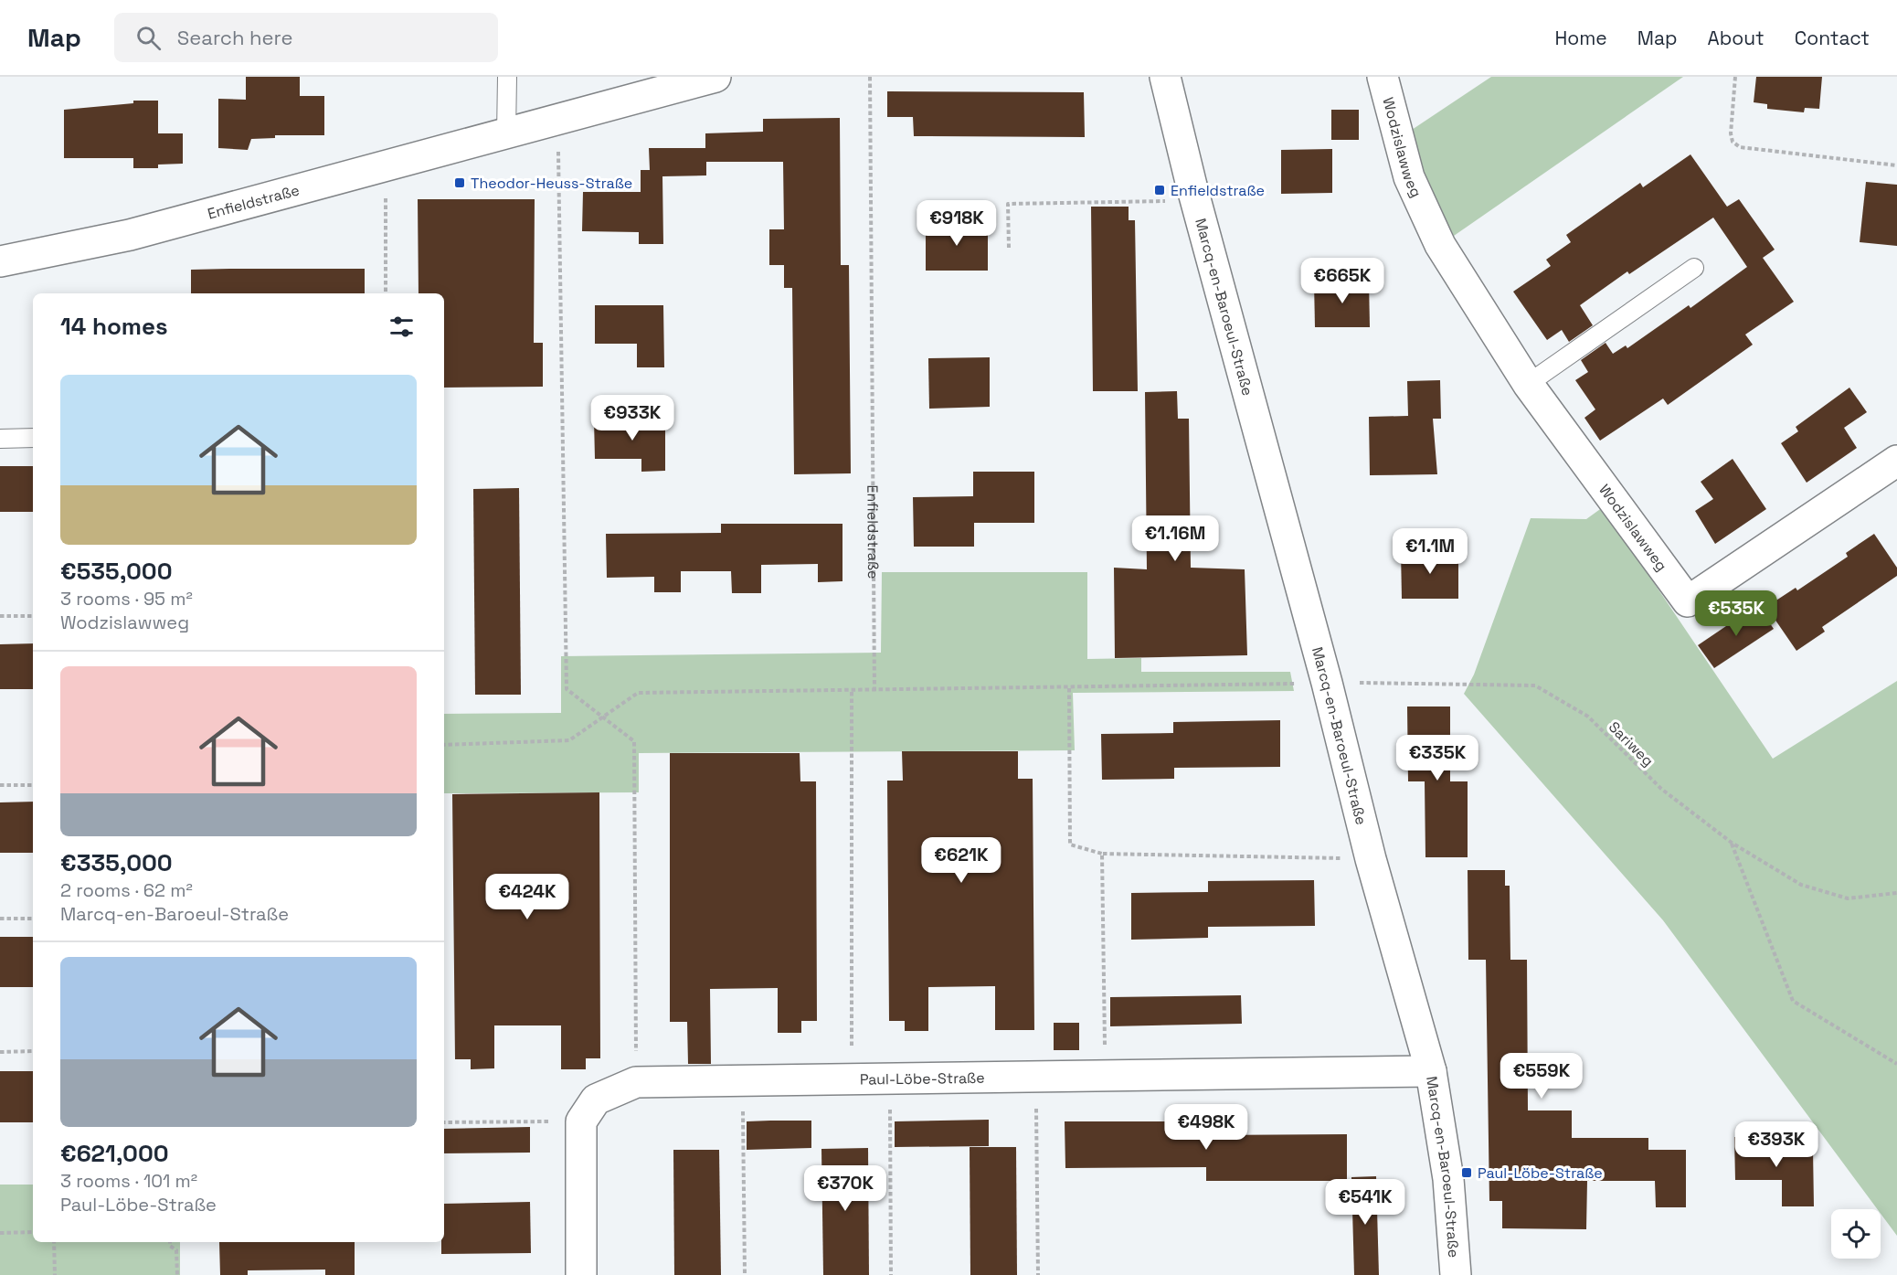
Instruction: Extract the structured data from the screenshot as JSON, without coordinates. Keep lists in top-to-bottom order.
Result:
{
  "streets": {
    "street": [
      "Wodzislawweg",
      "Enfieldstraße",
      "Marcq-en-Baroeul-Straße",
      "Paul-Löbe-Straße"
    ],
    "path": ["Sariweg"]
  },
  "crossings": [
    ["Enfieldstraße", "Sariweg"],
    ["Marcq-en-Baroeul-Straße", "Sariweg"],
    ["Marcq-en-Baroeul-Straße", "Paul-Löbe-Straße"]
  ],
  "places": {
    "transit": ["Theodor-Heuss-Straße", "Enfieldstraße", "Paul-Löbe-Straße"]
  },
  "page": {
    "header": "Map",
    "search": "Search here",
    "nav": [
      "Home",
      "Map",
      "About",
      "Contact"
    ],
    "price": [
      "€918K",
      "€665K",
      "€933K",
      "€1.16M",
      "€1.1M",
      "€535K",
      "€335K",
      "€621K",
      "€424K",
      "€559K",
      "€498K",
      "€393K",
      "€370K",
      "€541K"
    ],
    "heading": "14 homes",
    "list": [
      {
        "name": "€535,000",
        "note": "3 rooms · 95 m² · Wodzislawweg"
      },
      {
        "name": "€335,000",
        "note": "2 rooms · 62 m² · Marcq-en-Baroeul-Straße"
      },
      {
        "name": "€621,000",
        "note": "3 rooms · 101 m² · Paul-Löbe-Straße"
      }
    ]
  }
}
